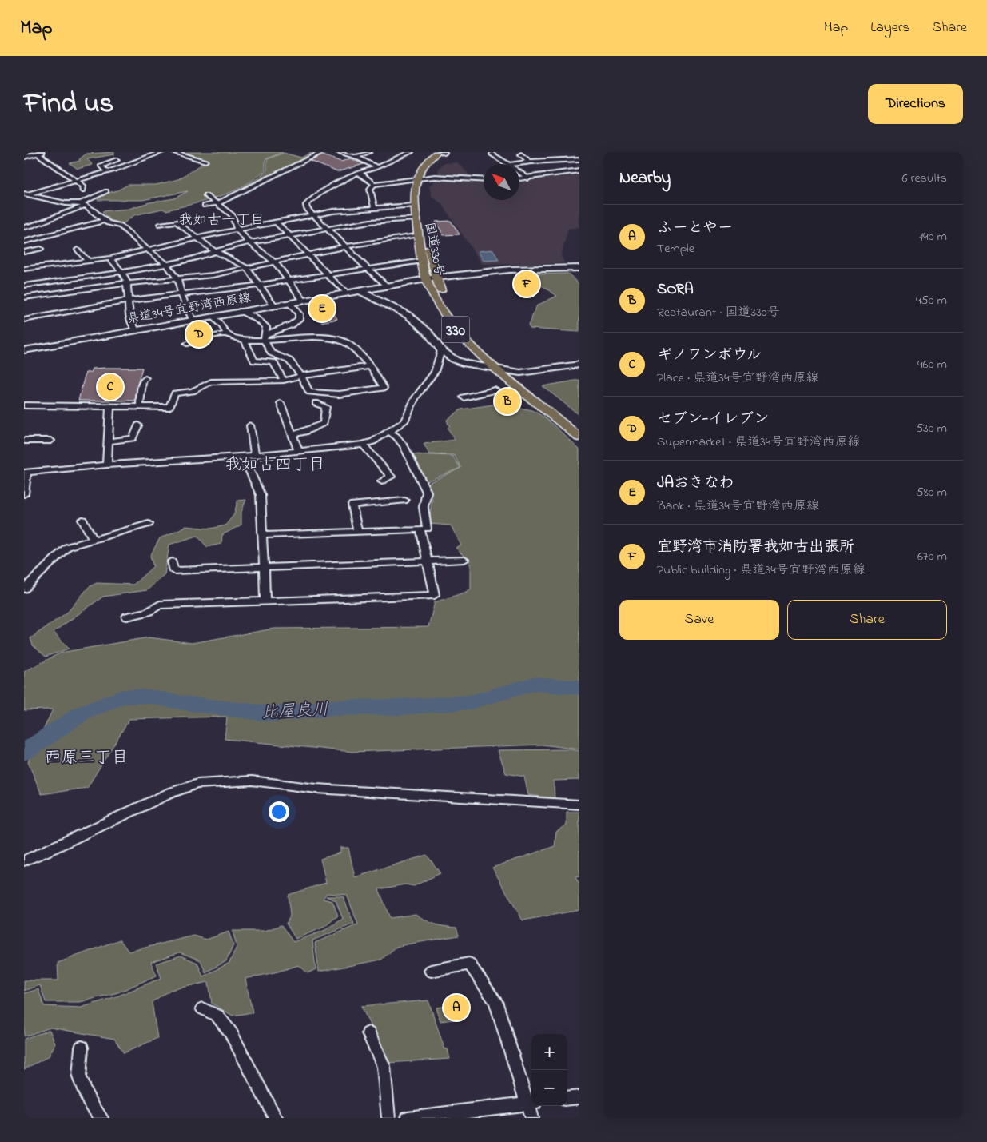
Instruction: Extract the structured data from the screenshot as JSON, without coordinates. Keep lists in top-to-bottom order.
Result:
{
  "streets": {
    "highway": ["国道330号", "330"],
    "main road": ["県道34号宜野湾西原線"]
  },
  "crossings": [
    ["国道330号", "県道34号宜野湾西原線"]
  ],
  "districts": ["我如古一丁目", "我如古四丁目", "西原三丁目"],
  "water": ["比屋良川"],
  "north": "top left",
  "page": {
    "header": "Map",
    "nav": ["Map", "Layers", "Share"],
    "title": "Find us",
    "buttons": [
      "Directions",
      ["Save", "Share"]
    ],
    "heading": ["Nearby", "6 results"],
    "list": [
      {
        "mark": "A",
        "name": "ふーとやー",
        "note": "Temple",
        "value": "140 m"
      },
      {
        "mark": "B",
        "name": "SORA",
        "note": "Restaurant · 国道330号",
        "value": "450 m"
      },
      {
        "mark": "C",
        "name": "ギノワンボウル",
        "note": "Place · 県道34号宜野湾西原線",
        "value": "460 m"
      },
      {
        "mark": "D",
        "name": "セブン-イレブン",
        "note": "Supermarket · 県道34号宜野湾西原線",
        "value": "530 m"
      },
      {
        "mark": "E",
        "name": "JAおきなわ",
        "note": "Bank · 県道34号宜野湾西原線",
        "value": "580 m"
      },
      {
        "mark": "F",
        "name": "宜野湾市消防署我如古出張所",
        "note": "Public building · 県道34号宜野湾西原線",
        "value": "670 m"
      }
    ],
    "pins": [
      "F",
      "E",
      "D",
      "C",
      "B",
      "A"
    ],
    "map_buttons": ["+", "−"]
  }
}
